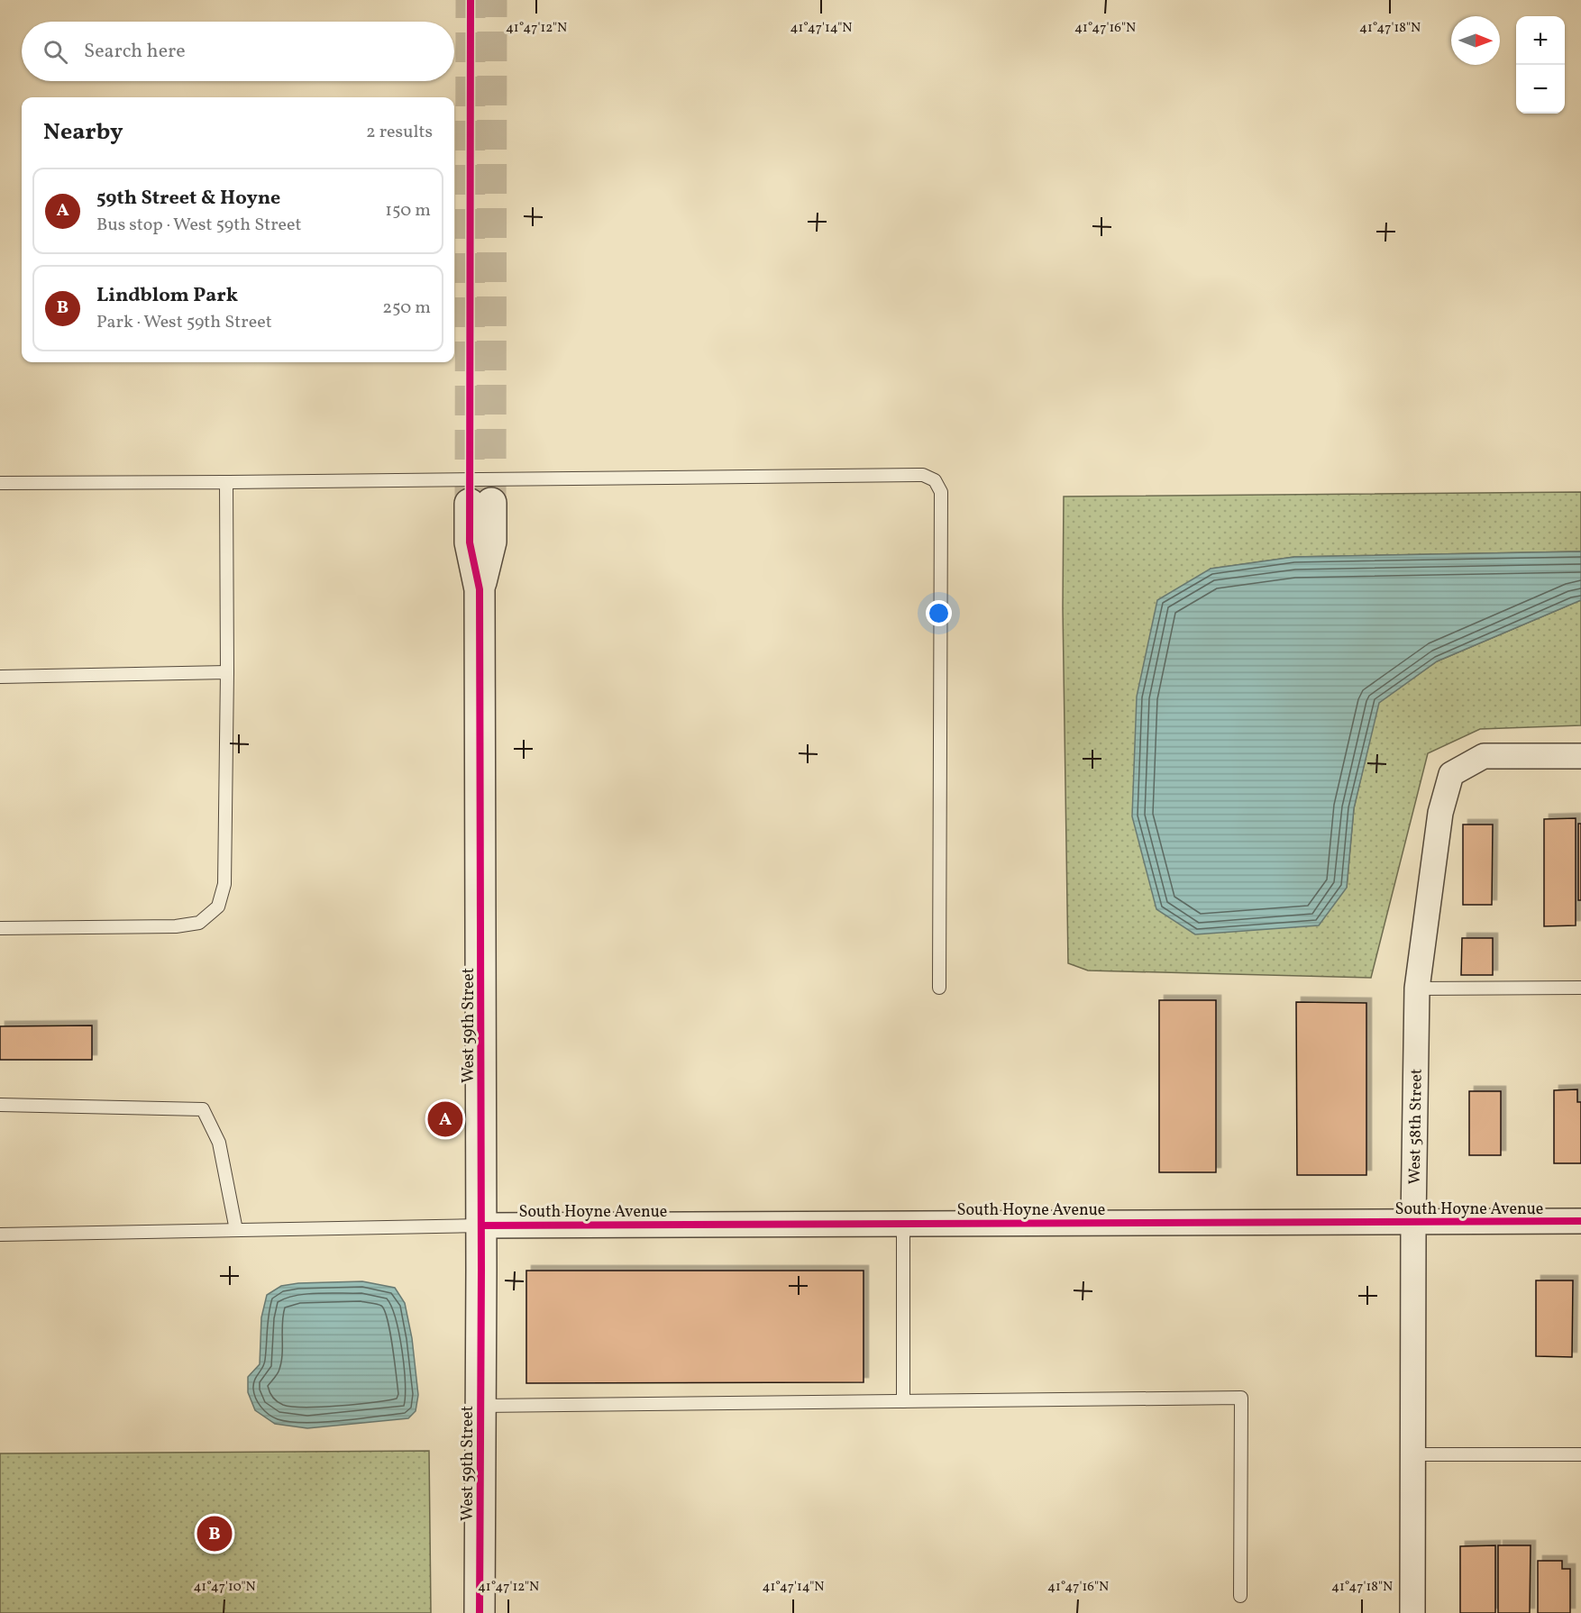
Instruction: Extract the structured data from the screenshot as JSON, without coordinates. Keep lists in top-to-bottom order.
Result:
{
  "streets": {
    "street": ["West 59th Street", "West 58th Street", "South Hoyne Avenue"]
  },
  "crossings": [
    ["West 59th Street", "South Hoyne Avenue"],
    ["West 58th Street", "South Hoyne Avenue"]
  ],
  "north": "right",
  "page": {
    "map_buttons": ["+", "−"],
    "search": "Search here",
    "heading": ["Nearby", "2 results"],
    "list": [
      {
        "mark": "A",
        "name": "59th Street & Hoyne",
        "note": "Bus stop · West 59th Street",
        "value": "150 m"
      },
      {
        "mark": "B",
        "name": "Lindblom Park",
        "note": "Park · West 59th Street",
        "value": "250 m"
      }
    ],
    "pins": ["A", "B"]
  },
  "coordinates": [
    "41°47'12\"N",
    "41°47'14\"N",
    "41°47'16\"N",
    "41°47'18\"N",
    "41°47'10\"N"
  ]
}
